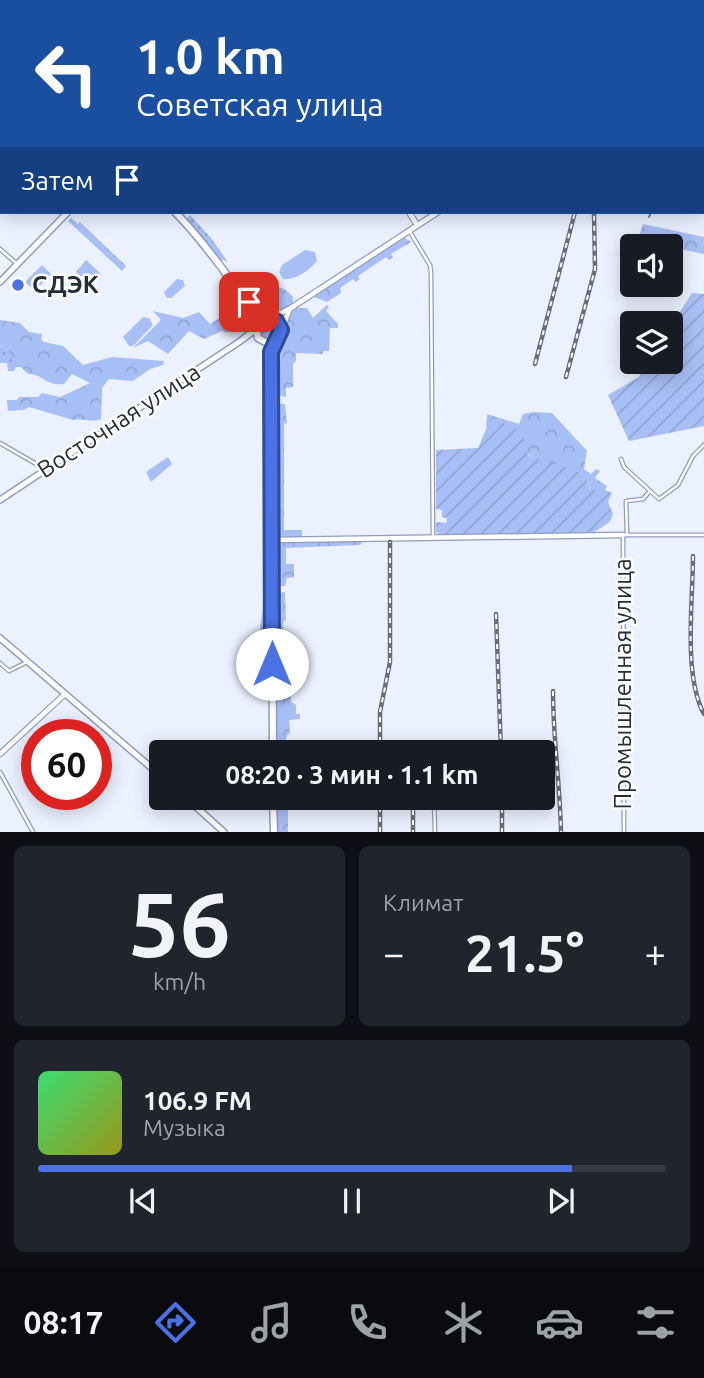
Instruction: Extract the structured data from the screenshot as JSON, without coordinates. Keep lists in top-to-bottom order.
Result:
{
  "streets": {
    "main road": ["Восточная улица"],
    "street": ["Промышленная улица"]
  },
  "places": ["СДЭК"],
  "page": {
    "turn": ["1.0 km", "Советская улица"],
    "then": "Затем",
    "limit": "60",
    "trip": "08:20 · 3 мин · 1.1 km",
    "tile": [
      ["56", "km/h"],
      "Климат"
    ],
    "heat": ["−", "21.5°", "+"],
    "song": ["106.9 FM", "Музыка"],
    "tabs": "08:17"
  }
}
